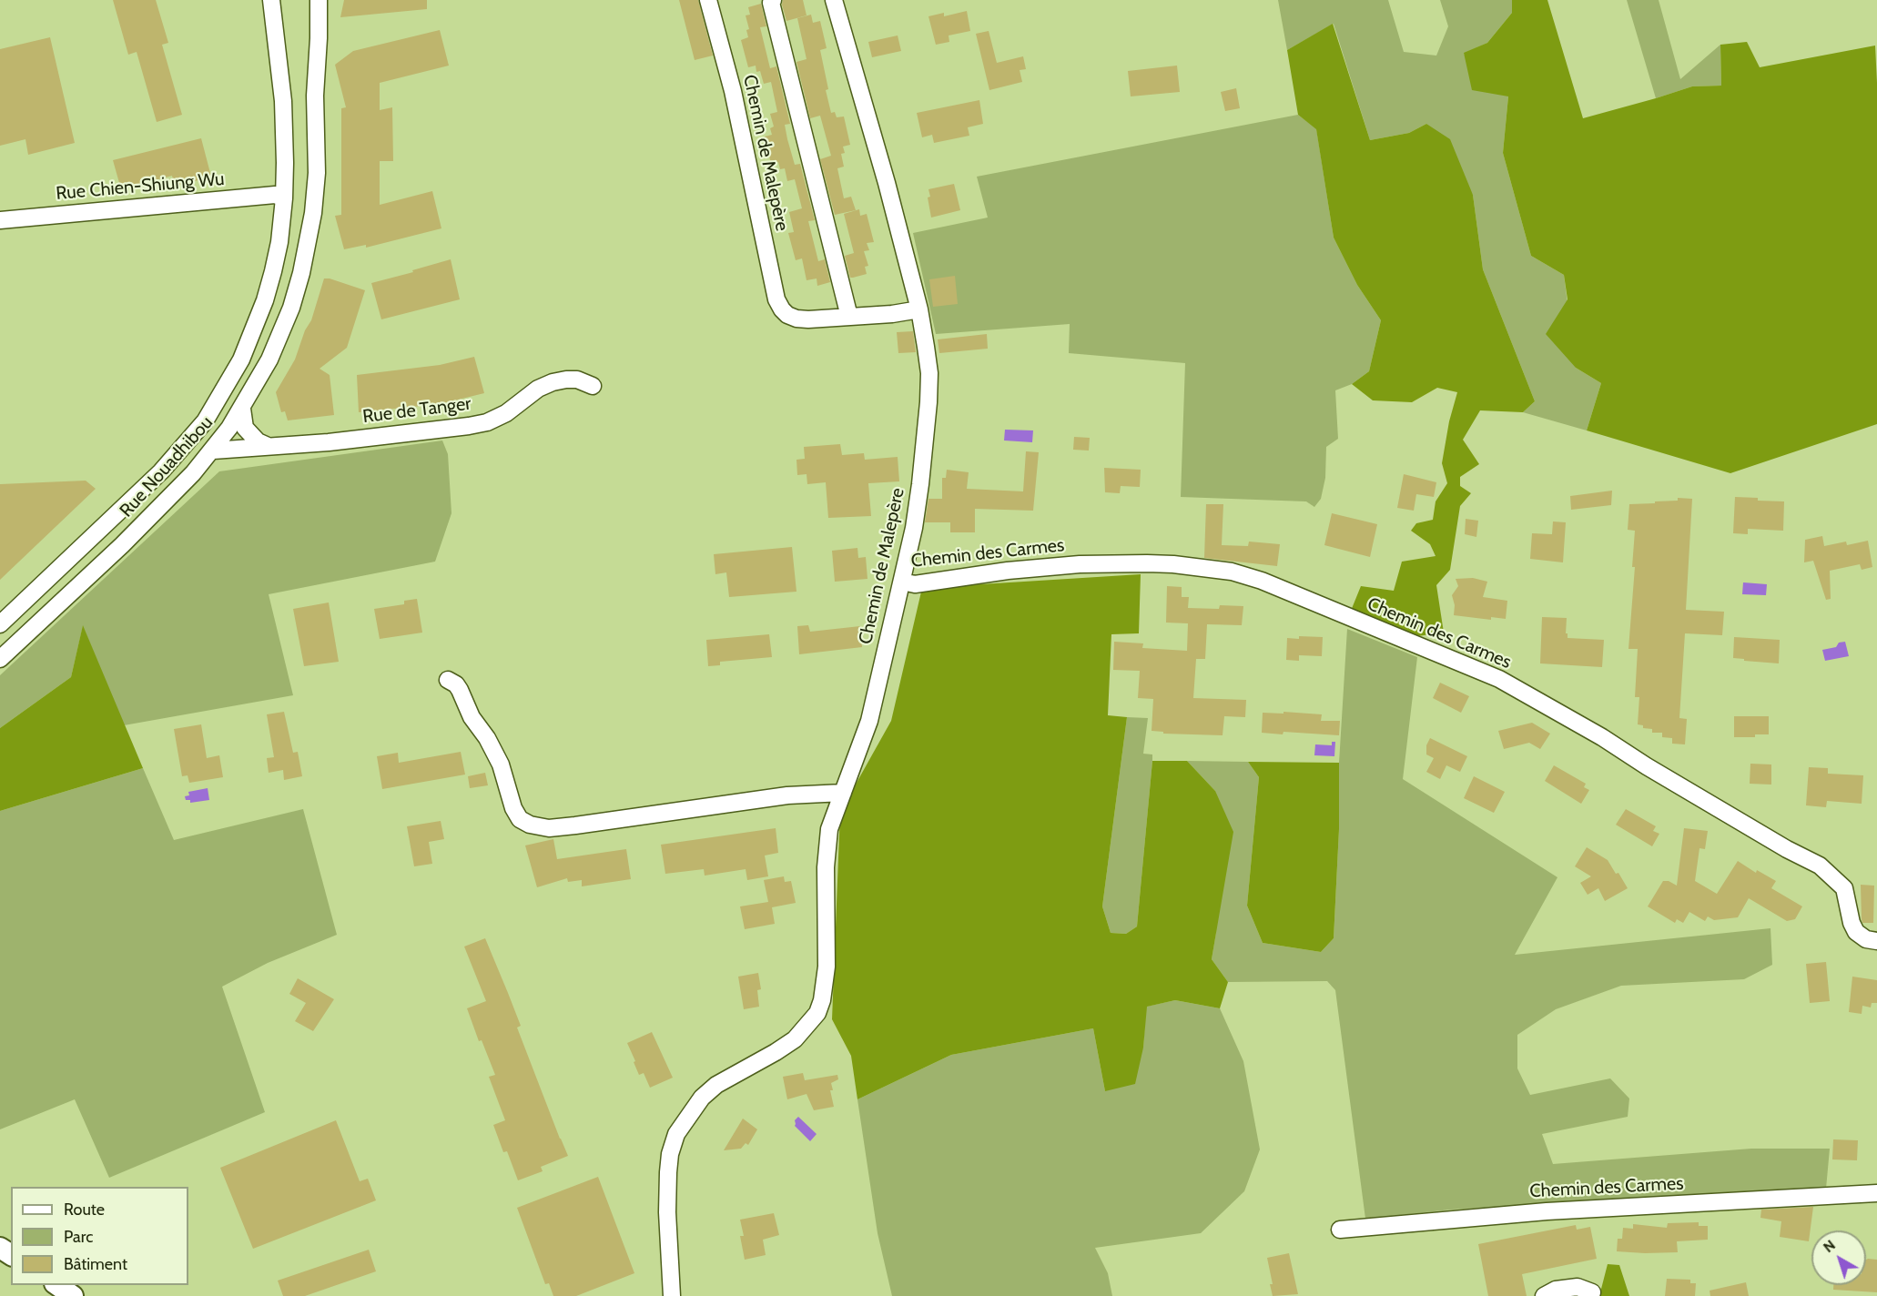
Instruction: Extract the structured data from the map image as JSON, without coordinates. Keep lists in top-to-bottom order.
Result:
{
  "streets": {
    "street": [
      "Chemin de Malepère",
      "Rue Chien-Shiung Wu",
      "Rue de Tanger",
      "Rue Nouadhibou",
      "Chemin des Carmes"
    ]
  },
  "crossings": [
    ["Chemin de Malepère", "Chemin des Carmes"],
    ["Rue Chien-Shiung Wu", "Rue Nouadhibou"],
    ["Rue de Tanger", "Rue Nouadhibou"]
  ],
  "legend": ["Route", "Parc", "Bâtiment"],
  "north": "top left"
}
